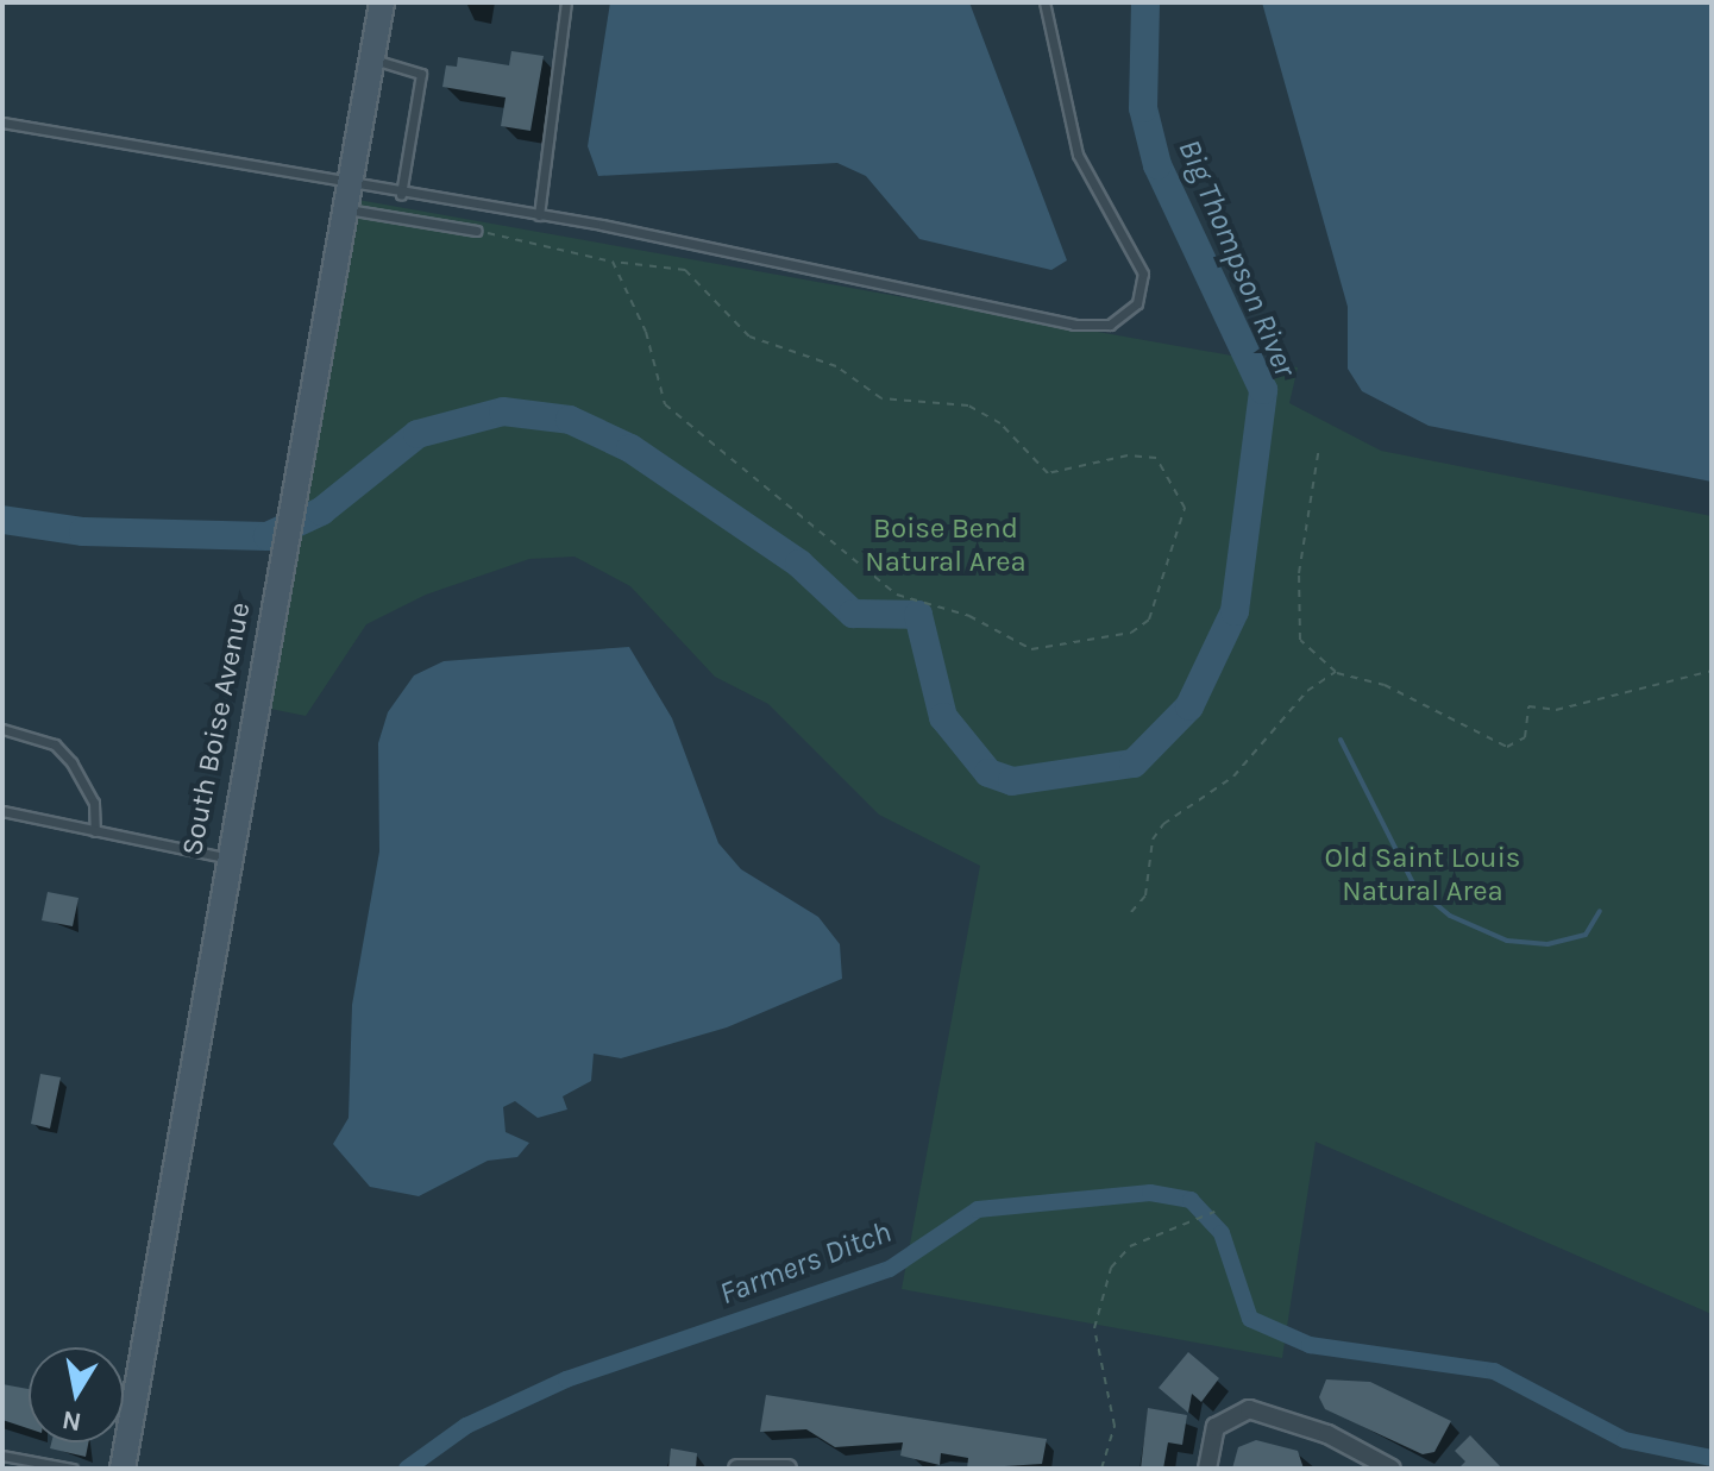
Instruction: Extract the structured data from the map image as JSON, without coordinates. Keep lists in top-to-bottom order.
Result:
{
  "streets": {
    "main road": ["South Boise Avenue"]
  },
  "water": ["Big Thompson River", "Farmers Ditch"],
  "parks": ["Boise Bend Natural Area", "Old Saint Louis Natural Area"],
  "north": "bottom"
}
